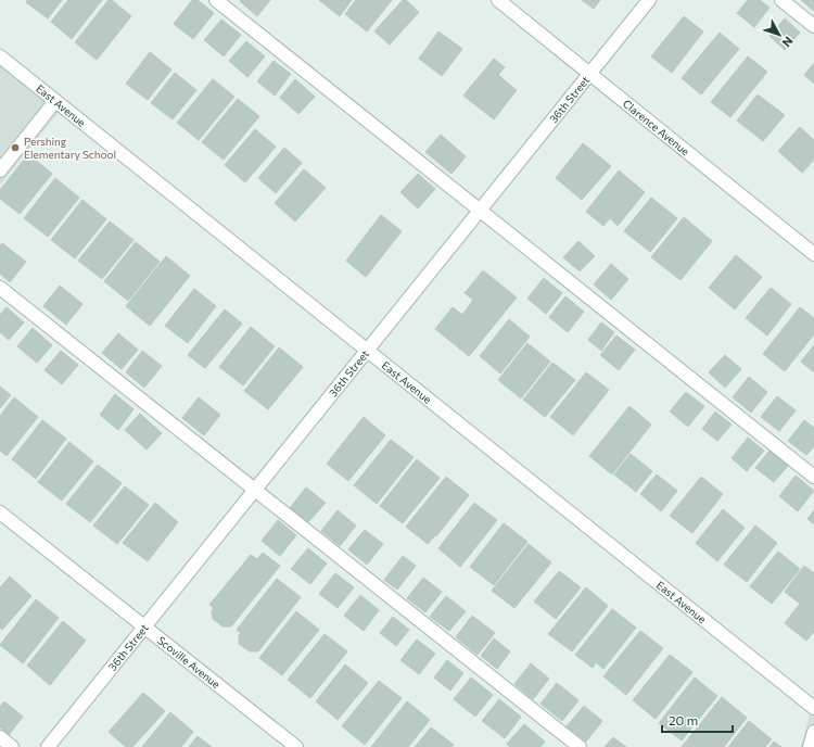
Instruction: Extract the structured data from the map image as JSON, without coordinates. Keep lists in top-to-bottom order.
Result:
{
  "streets": {
    "street": [
      "36th Street",
      "East Avenue",
      "Clarence Avenue",
      "Scoville Avenue"
    ]
  },
  "crossings": [
    ["36th Street", "East Avenue"],
    ["36th Street", "Clarence Avenue"],
    ["36th Street", "Scoville Avenue"]
  ],
  "places": ["Pershing Elementary School"],
  "scale_bar": "20 m",
  "north": "bottom right"
}
